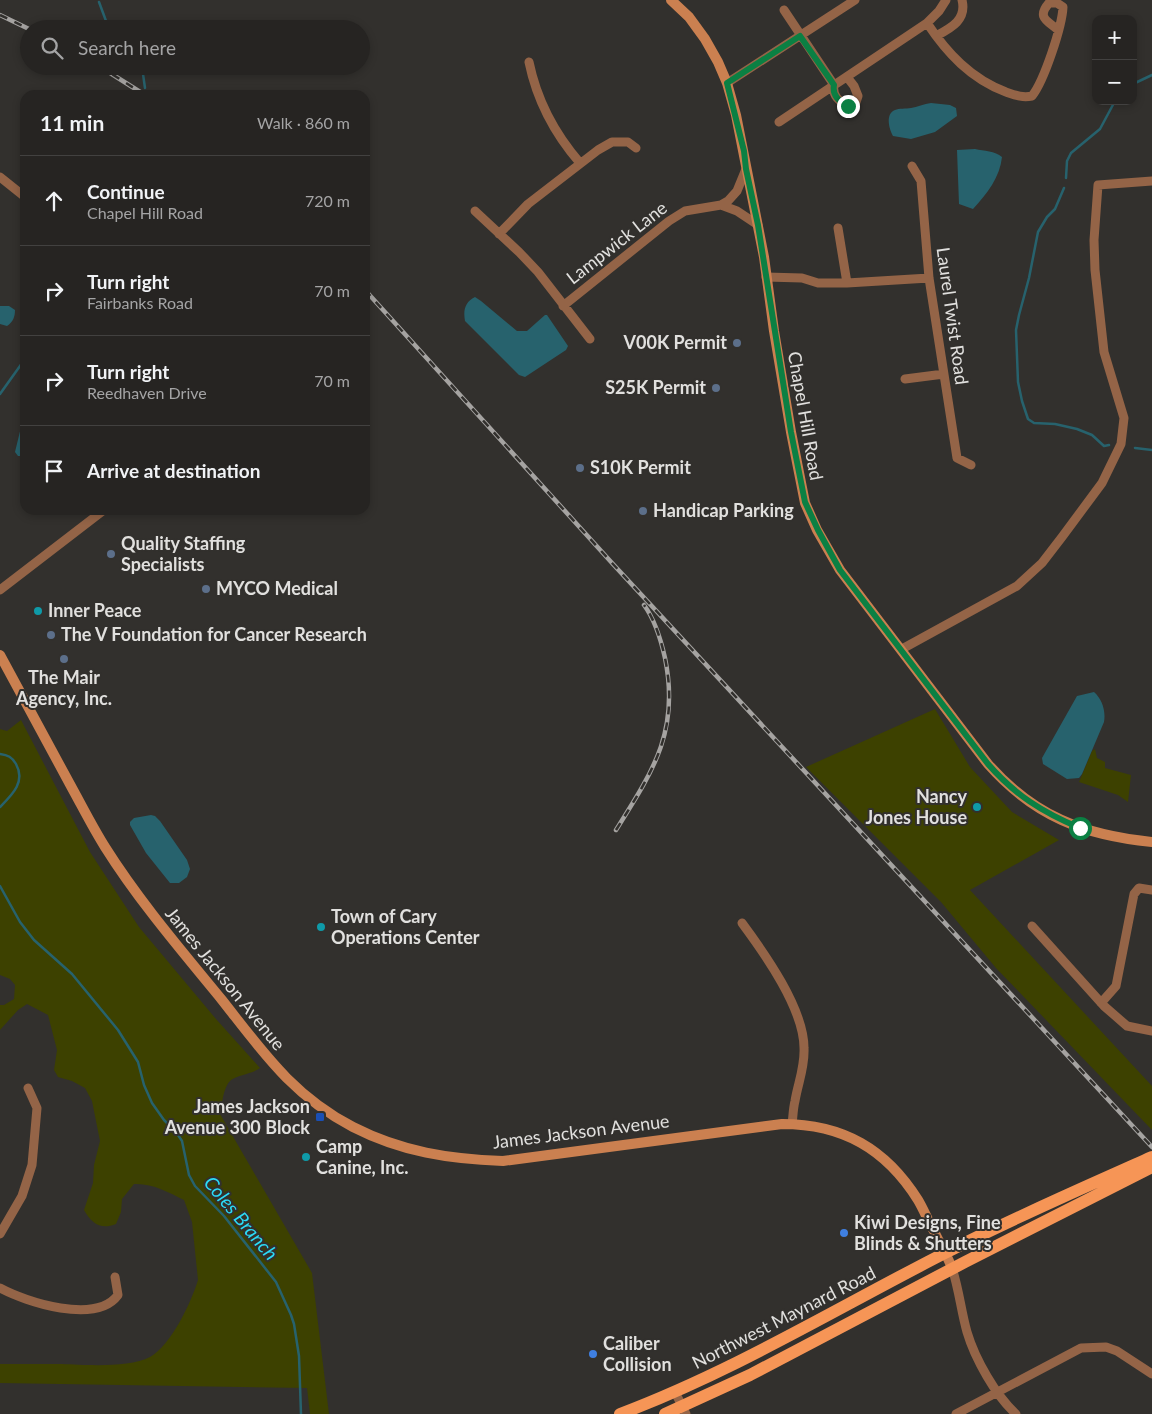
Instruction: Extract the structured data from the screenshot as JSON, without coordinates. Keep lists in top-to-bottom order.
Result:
{
  "streets": {
    "main road": ["Northwest Maynard Road"],
    "street": [
      "Lampwick Lane",
      "Laurel Twist Road",
      "Chapel Hill Road",
      "James Jackson Avenue"
    ]
  },
  "crossings": [
    ["James Jackson Avenue", "Northwest Maynard Road"]
  ],
  "water": ["Coles Branch"],
  "places": {
    "other": [
      "V00K Permit",
      "S25K Permit",
      "S10K Permit",
      "Handicap Parking",
      "Quality Staffing Specialists",
      "MYCO Medical",
      "Inner Peace",
      "The V Foundation for Cancer Research",
      "The Mair Agency, Inc.",
      "Nancy Jones House",
      "Town of Cary Operations Center",
      "Camp Canine, Inc.",
      "Kiwi Designs, Fine Blinds & Shutters",
      "Caliber Collision"
    ],
    "transit": ["James Jackson Avenue 300 Block"]
  },
  "page": {
    "map_buttons": ["+", "−"],
    "search": "Search here",
    "heading": ["11 min", "Walk · 860 m"],
    "list": [
      ["Continue", "Chapel Hill Road", "720 m"],
      ["Turn right", "Fairbanks Road", "70 m"],
      ["Turn right", "Reedhaven Drive", "70 m"],
      "Arrive at destination"
    ]
  }
}
